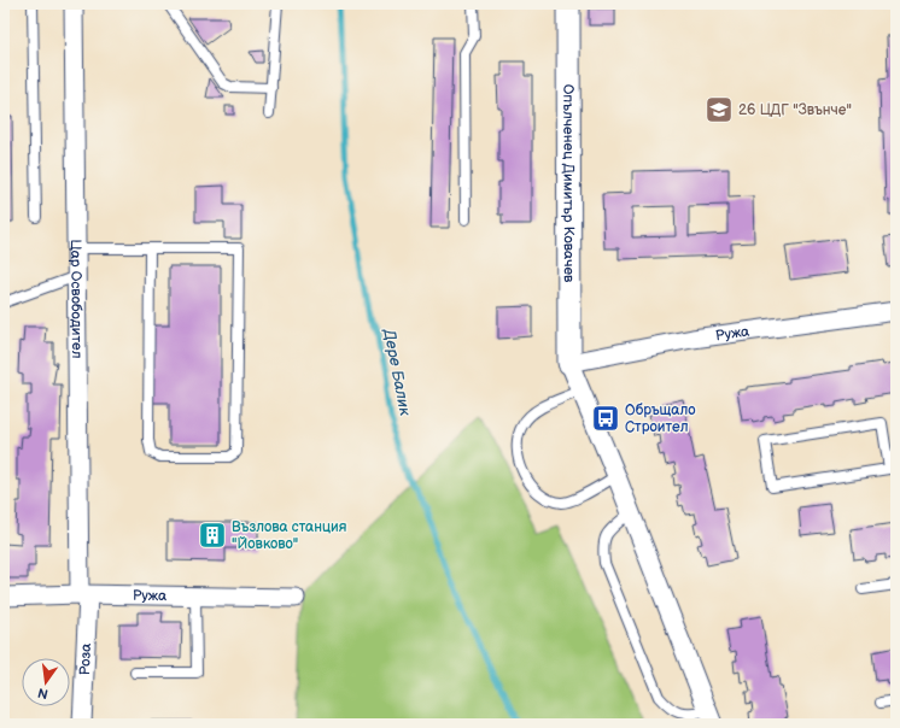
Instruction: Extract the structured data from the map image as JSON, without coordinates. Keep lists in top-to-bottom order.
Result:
{
  "streets": {
    "street": [
      "Опълченец Димитър Ковачев",
      "Цар Освободител",
      "Ружа",
      "Роза"
    ]
  },
  "crossings": [
    ["Опълченец Димитър Ковачев", "Ружа"],
    ["Цар Освободител", "Ружа"],
    ["Цар Освободител", "Роза"],
    ["Ружа", "Роза"]
  ],
  "water": ["Дере Балик"],
  "places": {
    "school or university": ["26 ЦДГ \"Звънче\""],
    "bus stop": ["Обръщало Строител"],
    "building": ["Възлова станция \"Йовково\""]
  },
  "north": "bottom"
}
